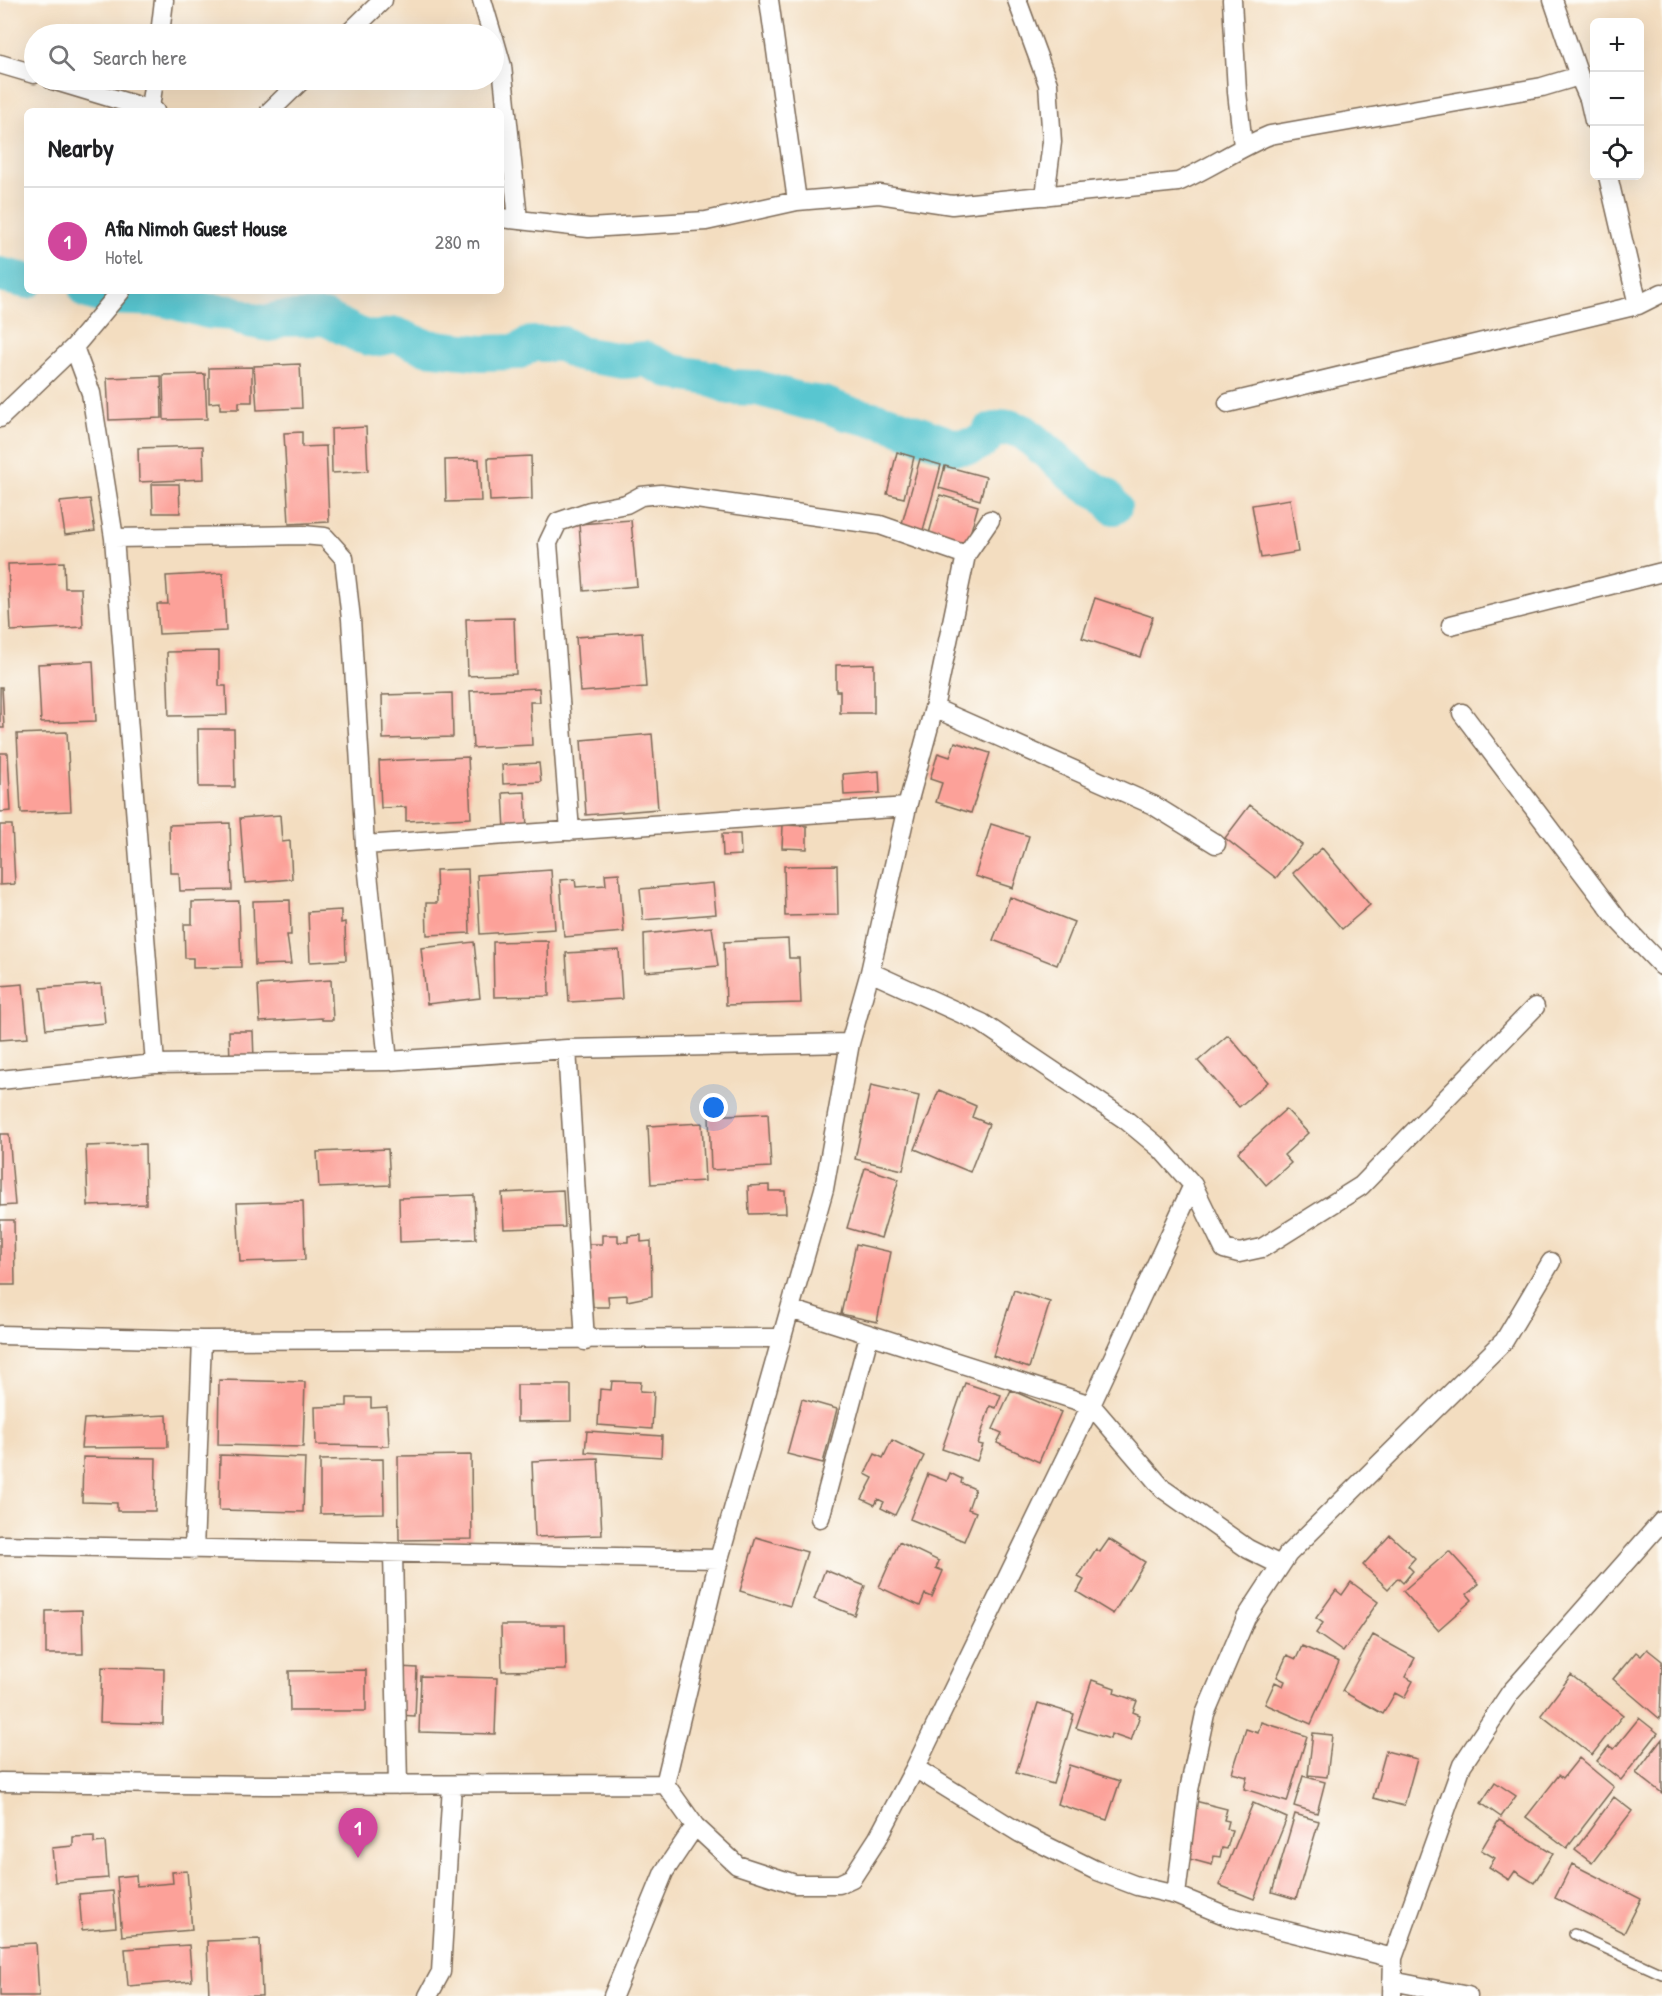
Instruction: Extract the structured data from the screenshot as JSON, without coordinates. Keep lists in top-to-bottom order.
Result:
{
  "page": {
    "map_buttons": ["+", "−"],
    "search": "Search here",
    "heading": "Nearby",
    "list": [
      {
        "mark": "1",
        "name": "Afia Nimoh Guest House",
        "note": "Hotel",
        "value": "280 m"
      }
    ],
    "pins": "1"
  }
}
